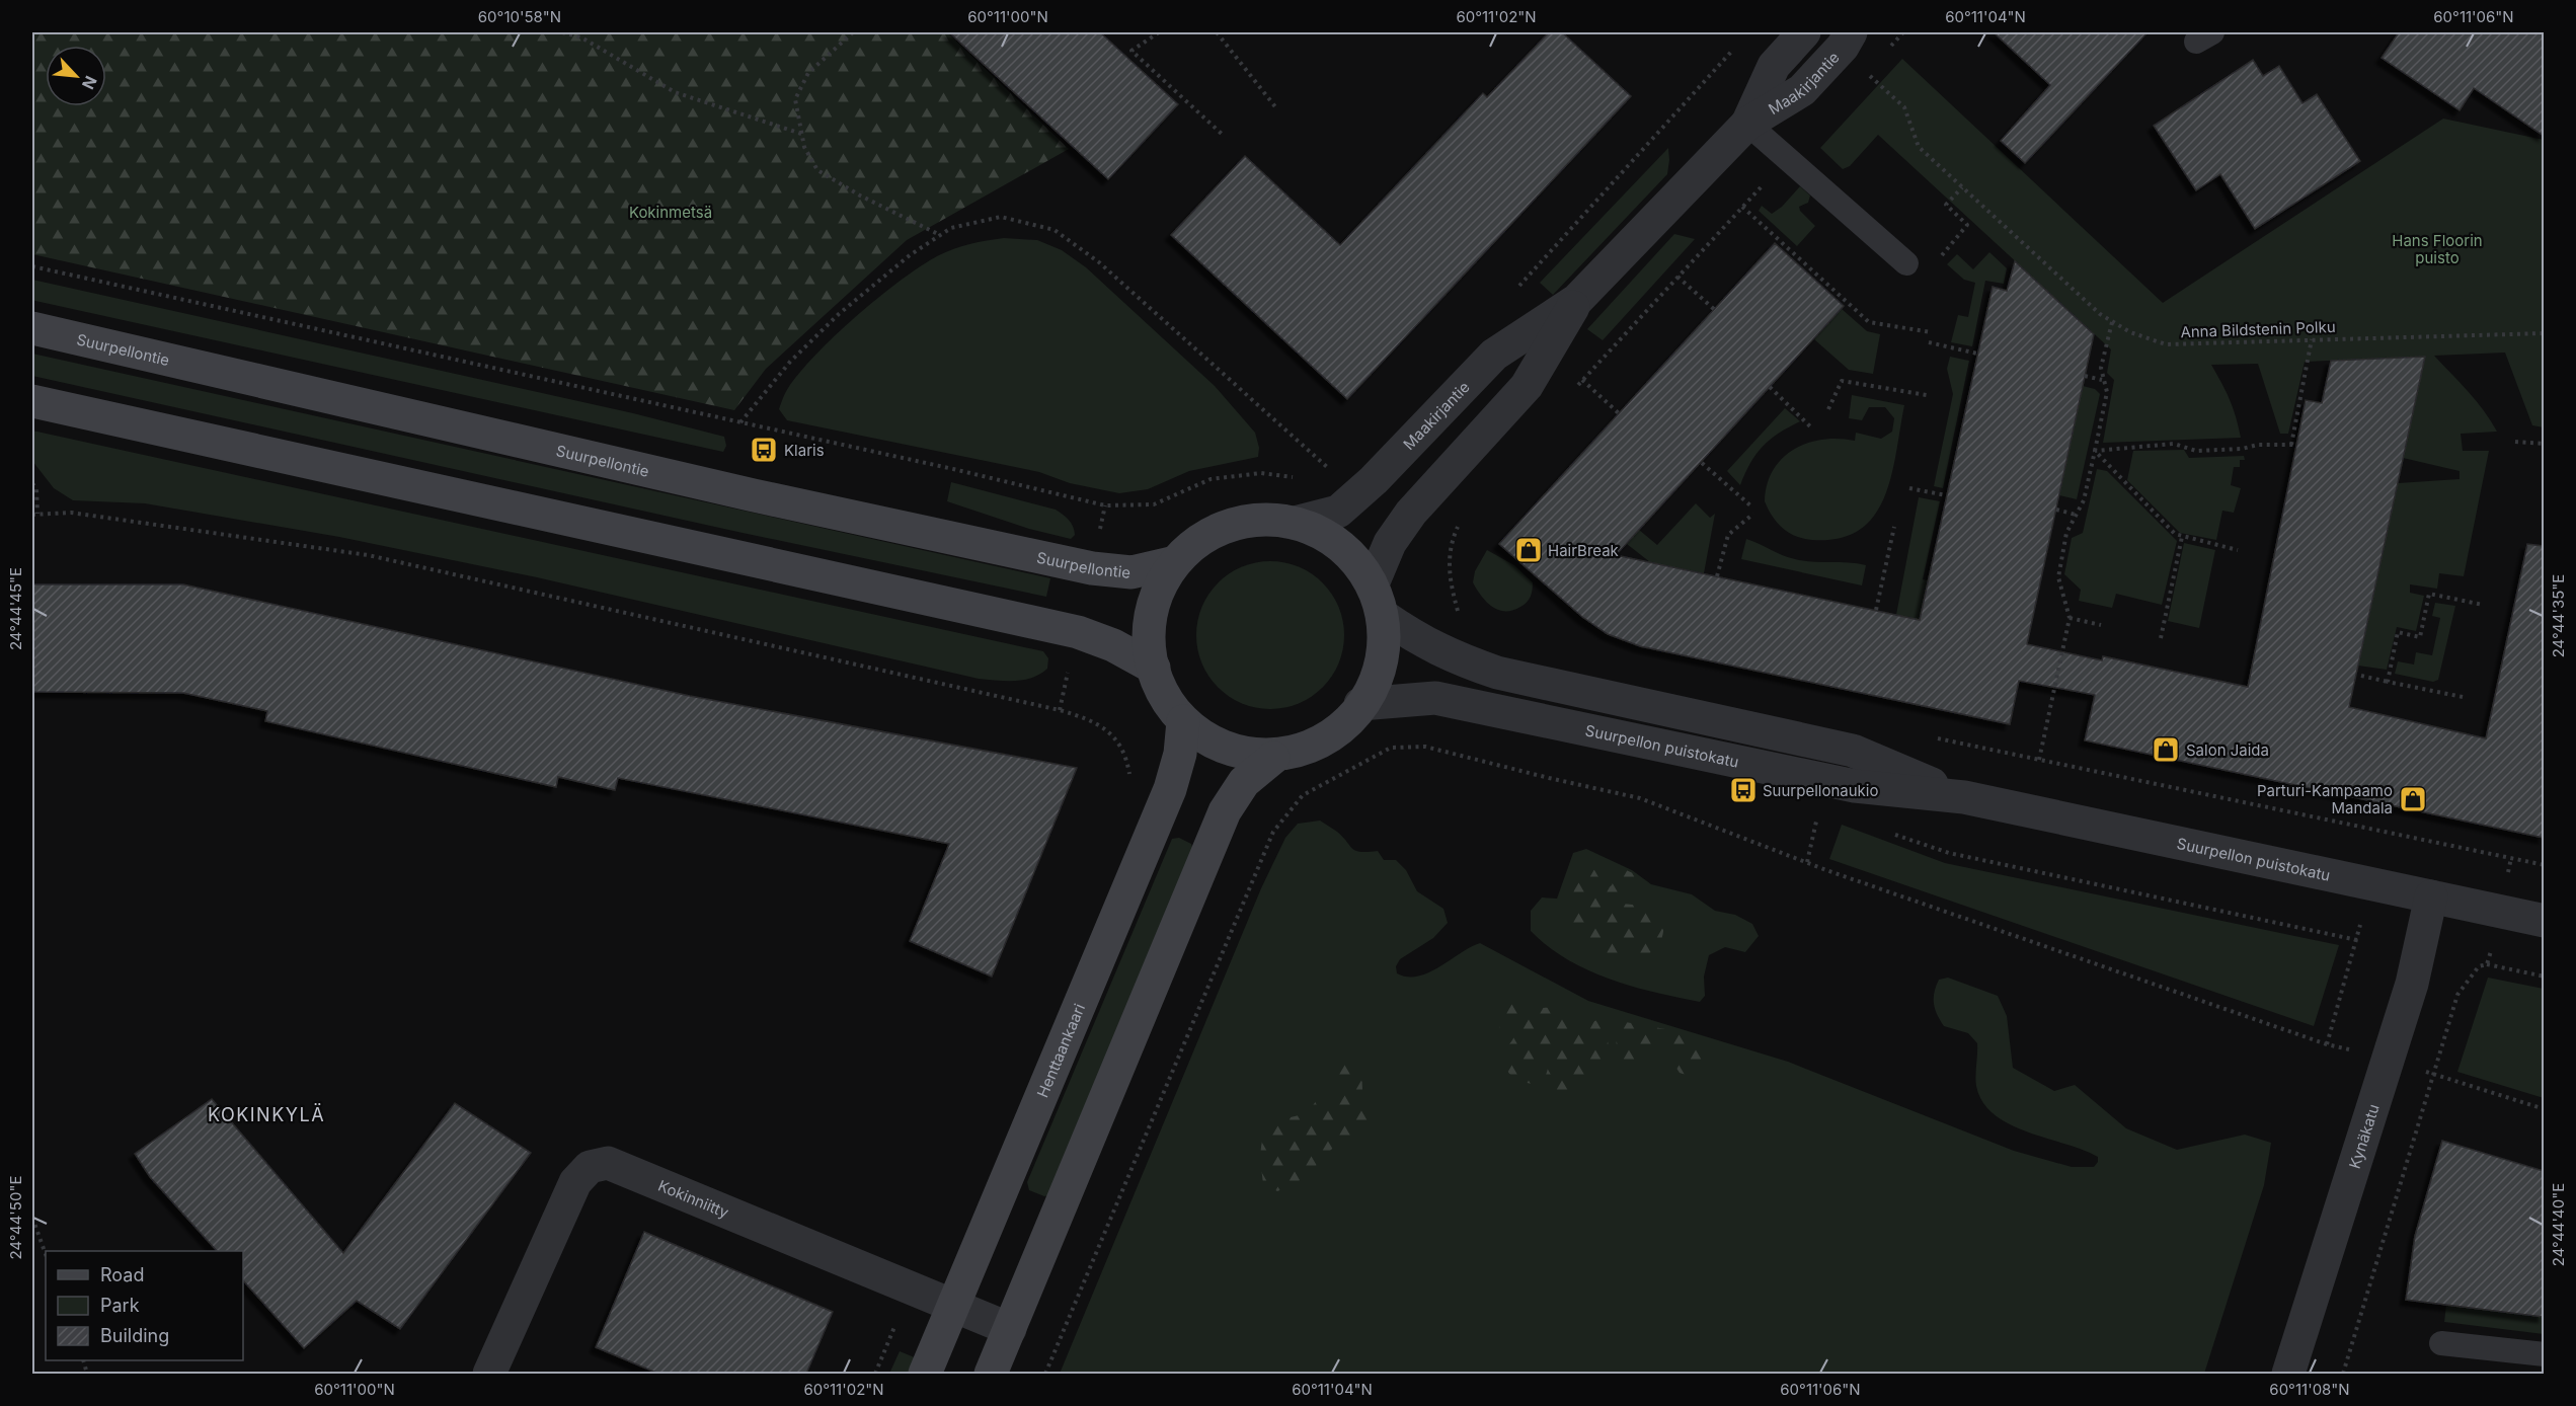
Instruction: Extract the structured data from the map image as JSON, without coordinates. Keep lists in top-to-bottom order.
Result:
{
  "streets": {
    "main road": ["Suurpellontie", "Henttaankaari"],
    "street": [
      "Maakirjantie",
      "Suurpellon puistokatu",
      "Kynäkatu",
      "Kokinniitty"
    ],
    "path": ["Anna Bildstenin Polku"]
  },
  "crossings": [
    ["Suurpellon puistokatu", "Kynäkatu"],
    ["Henttaankaari", "Kokinniitty"]
  ],
  "districts": ["KOKINKYLÄ"],
  "parks": ["Kokinmetsä", "Hans Floorin puisto"],
  "places": {
    "bus stop": ["Klaris", "Suurpellonaukio"],
    "shop": ["HairBreak", "Salon Jaida", "Parturi-Kampaamo Mandala"]
  },
  "legend": ["Road", "Park", "Building"],
  "north": "bottom right",
  "coordinates": [
    "60°10'58\"N",
    "60°11'00\"N",
    "60°11'02\"N",
    "60°11'04\"N",
    "60°11'06\"N",
    "24°44'45\"E",
    "24°44'35\"E",
    "24°44'50\"E",
    "24°44'40\"E",
    "60°11'08\"N"
  ]
}
